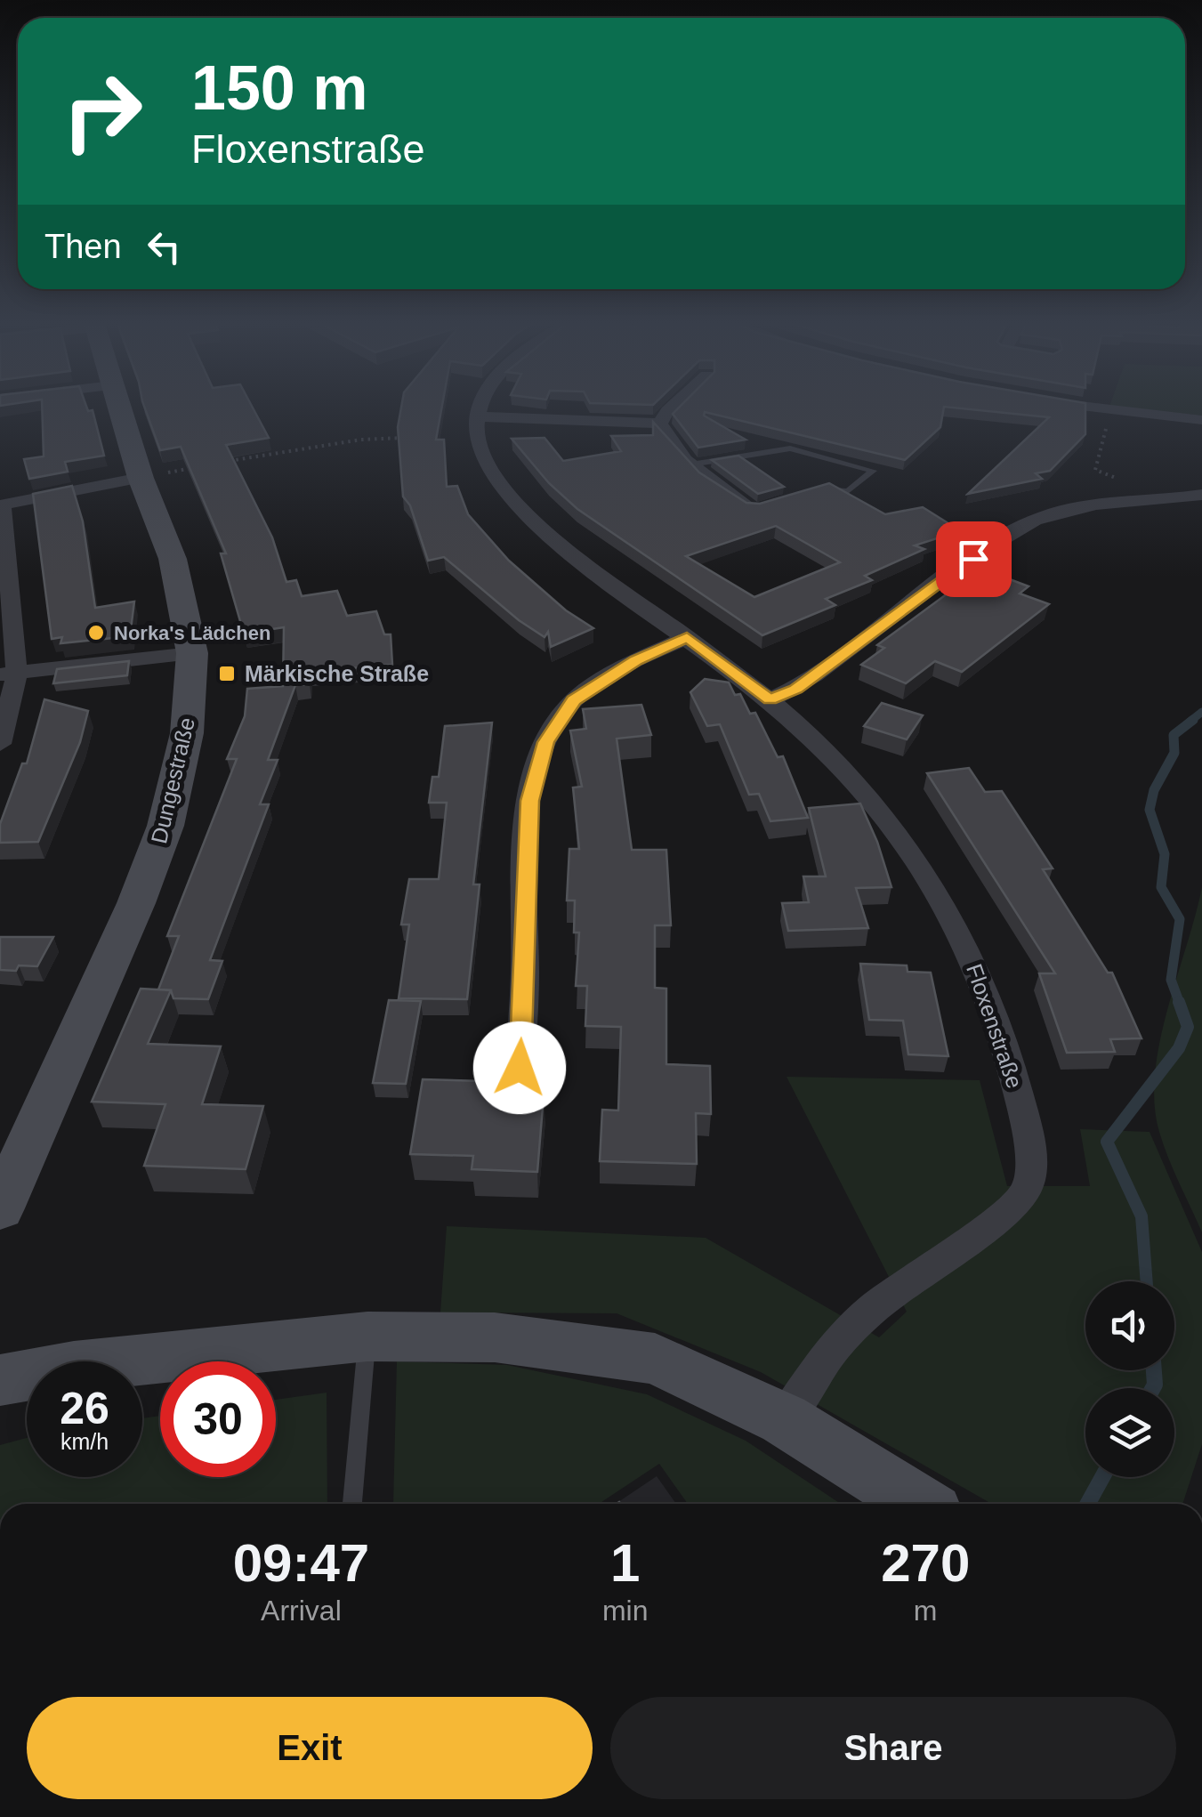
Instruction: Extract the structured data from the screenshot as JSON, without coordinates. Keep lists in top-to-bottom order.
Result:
{
  "streets": {
    "street": ["Dungestraße", "Floxenstraße"]
  },
  "places": {
    "other": ["Norka's Lädchen"],
    "transit": ["Märkische Straße"]
  },
  "page": {
    "turn": ["150 m", "Floxenstraße"],
    "then": "Then",
    "speed": "26 km/h",
    "limit": "30",
    "eta": [
      "09:47",
      "Arrival",
      "1",
      "min",
      "270",
      "m"
    ],
    "buttons": ["Exit", "Share"]
  }
}
